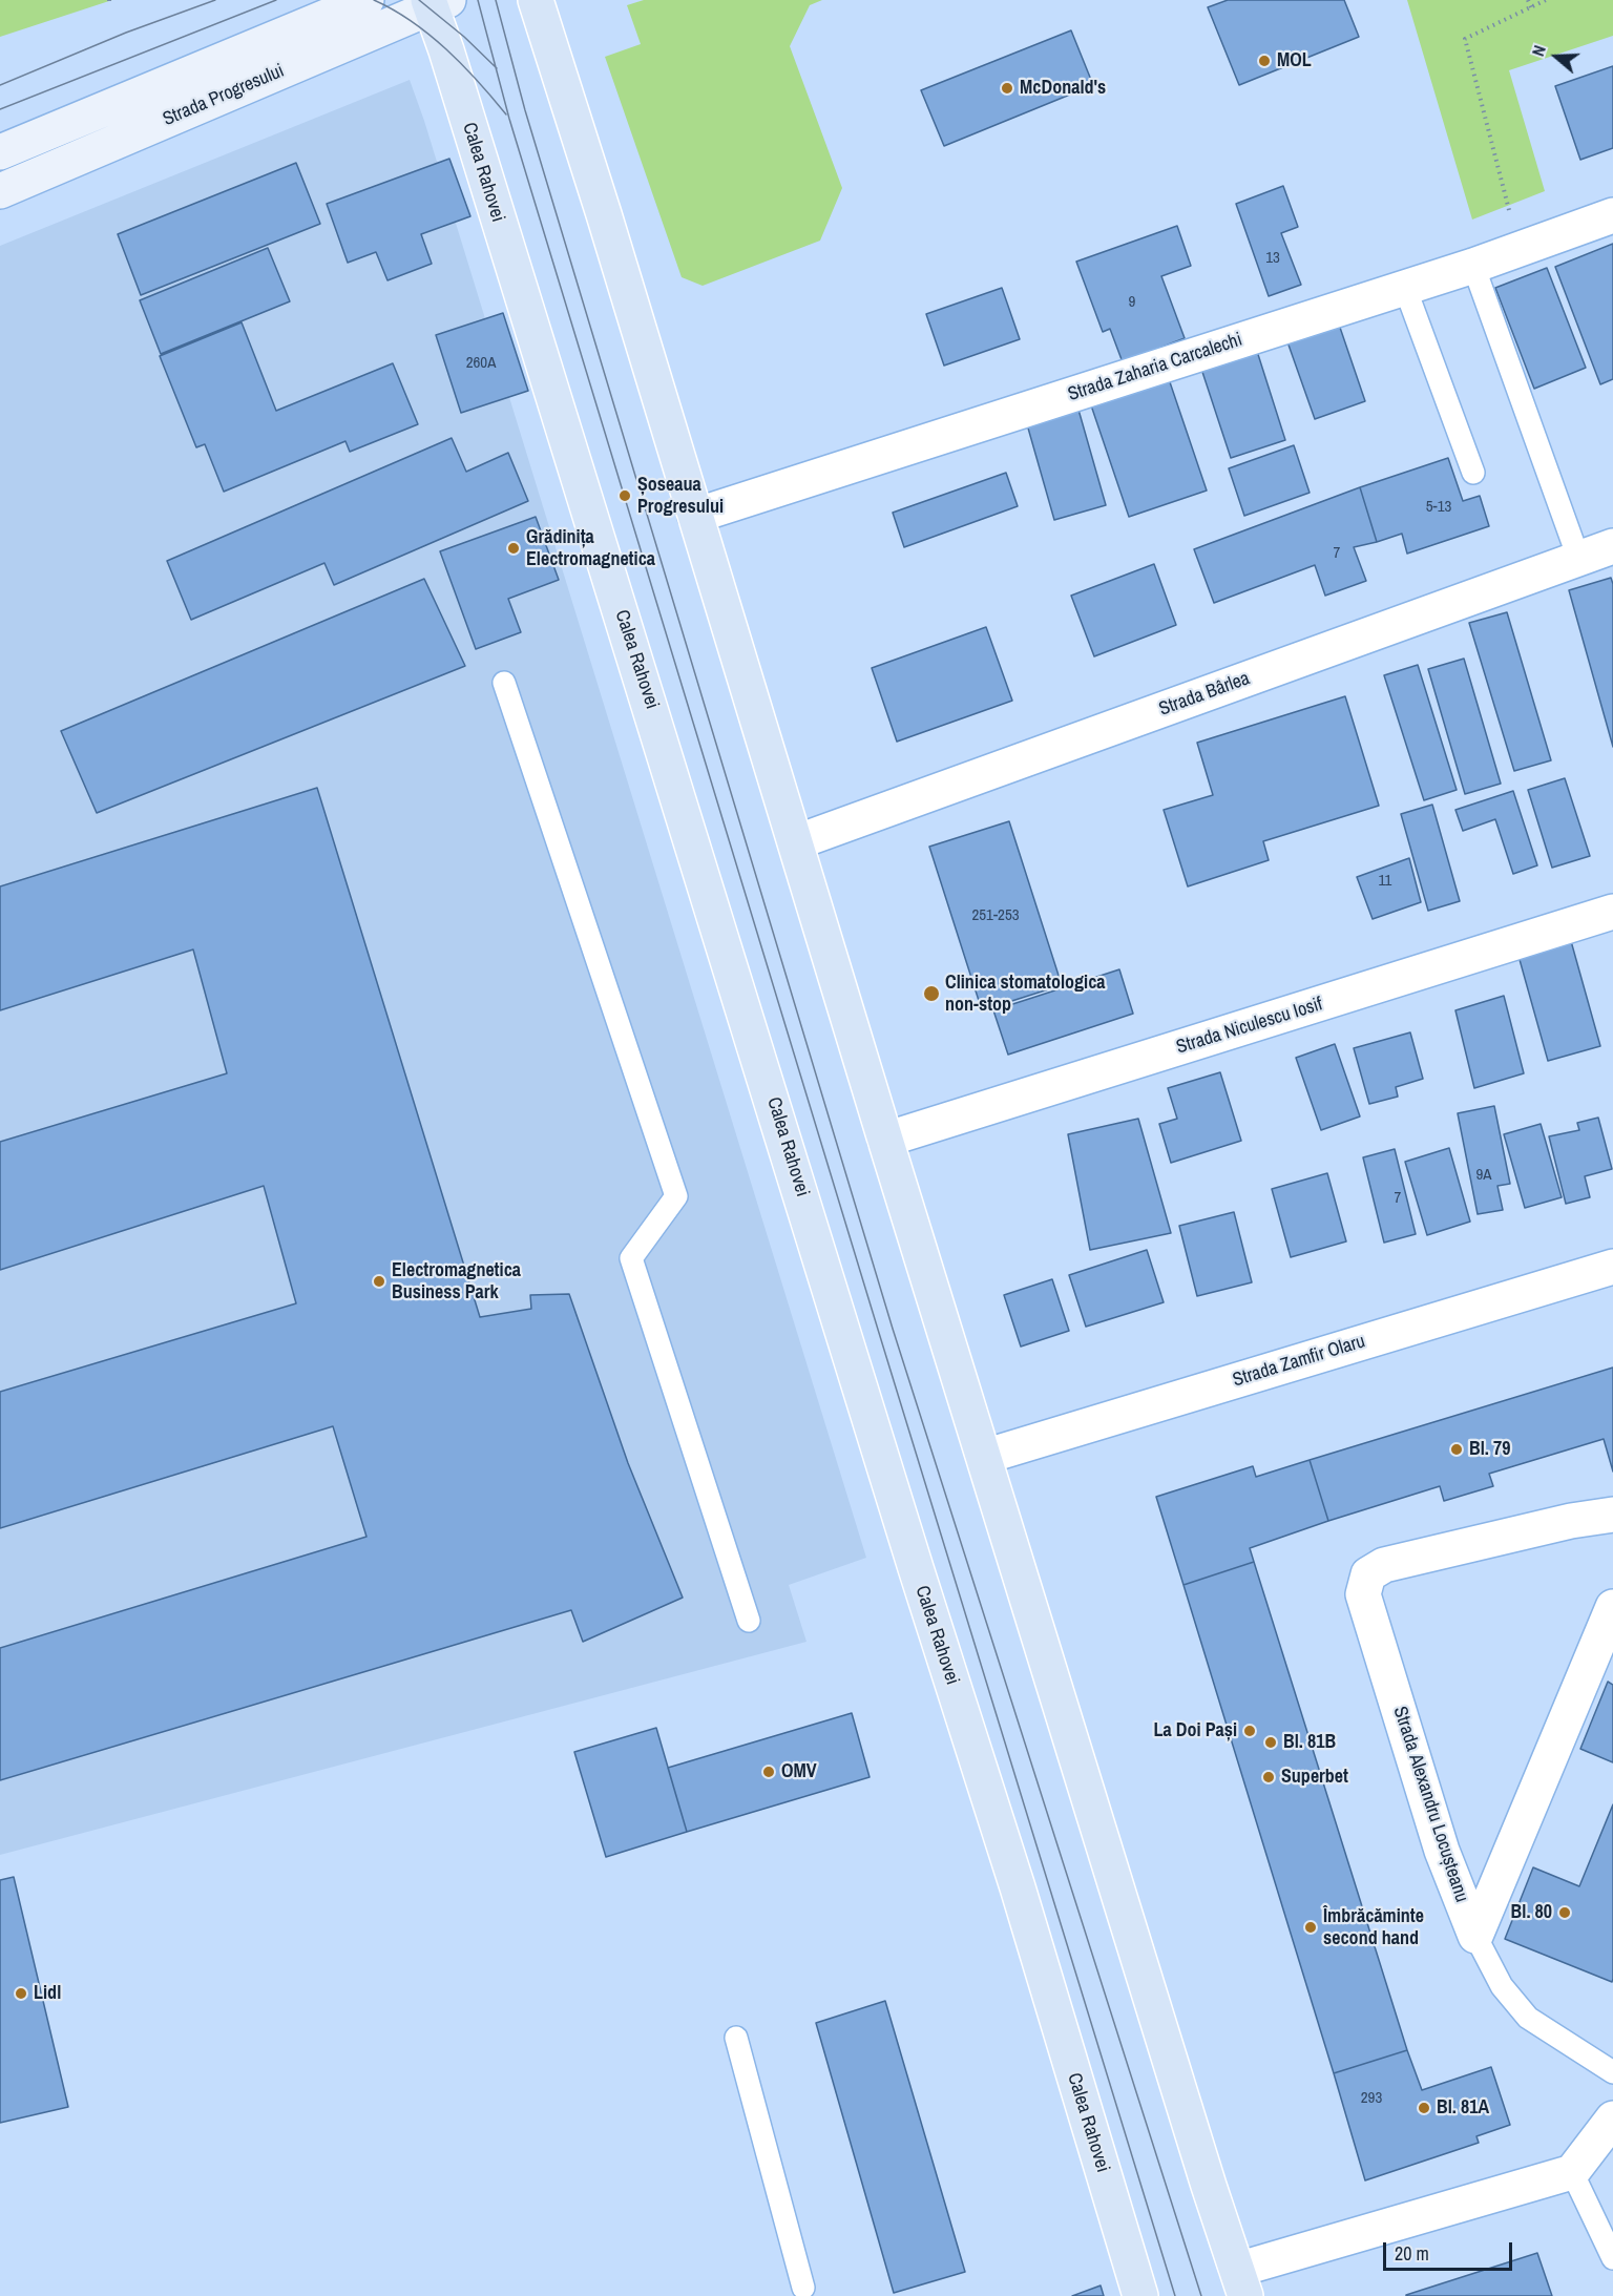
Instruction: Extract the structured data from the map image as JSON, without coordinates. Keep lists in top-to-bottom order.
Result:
{
  "streets": {
    "main road": ["Strada Progresului", "Calea Rahovei"],
    "street": [
      "Strada Zaharia Carcalechi",
      "Strada Bârlea",
      "Strada Niculescu Iosif",
      "Strada Zamfir Olaru",
      "Strada Alexandru Locușteanu"
    ]
  },
  "crossings": [
    ["Strada Progresului", "Calea Rahovei"]
  ],
  "places": [
    "MOL",
    "McDonald's",
    "Șoseaua Progresului",
    "Grădinița Electromagnetica",
    "Clinica stomatologica non-stop",
    "Electromagnetica Business Park",
    "Bl. 79",
    "La Doi Pași",
    "Bl. 81B",
    "OMV",
    "Superbet",
    "Bl. 80",
    "Îmbrăcăminte second hand",
    "Lidl",
    "Bl. 81A"
  ],
  "house_numbers": [
    "13",
    "9",
    "260A",
    "5-13",
    "7",
    "11",
    "251-253",
    "9A",
    "7",
    "293"
  ],
  "scale_bar": "20 m",
  "north": "left"
}
